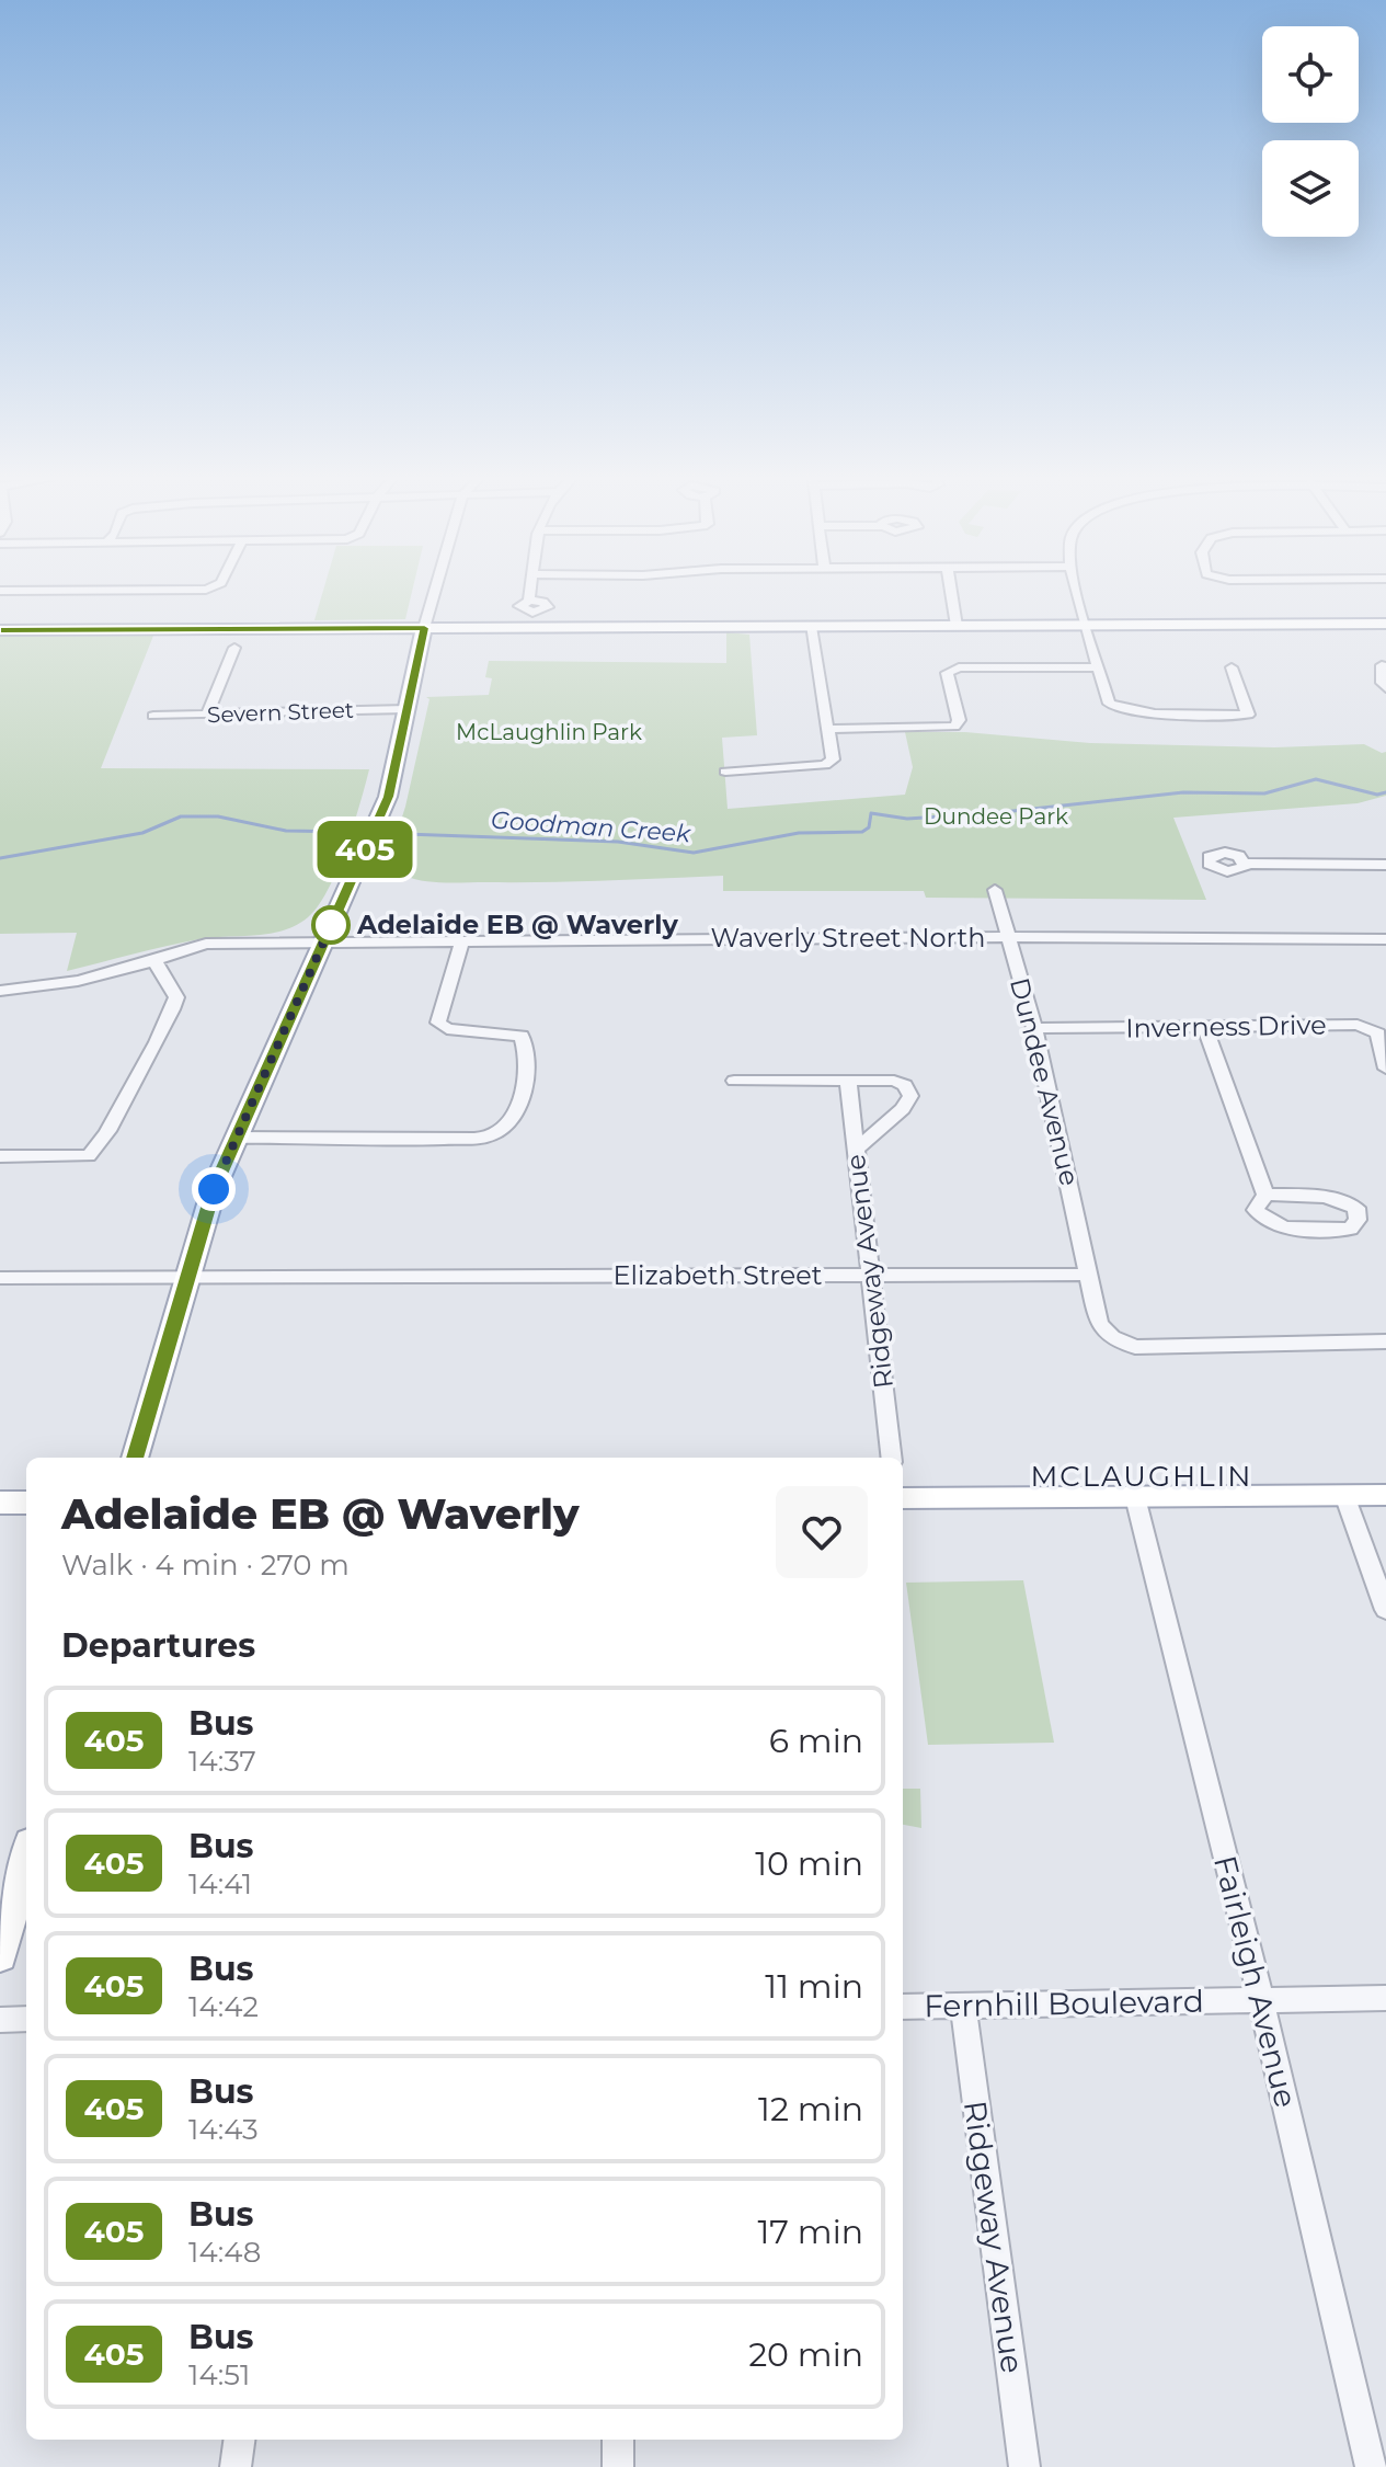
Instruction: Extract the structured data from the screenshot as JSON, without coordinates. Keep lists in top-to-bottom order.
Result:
{
  "streets": {
    "street": [
      "Severn Street",
      "Waverly Street North",
      "Inverness Drive",
      "Dundee Avenue",
      "Ridgeway Avenue",
      "Elizabeth Street",
      "Fairleigh Avenue",
      "Fernhill Boulevard"
    ]
  },
  "crossings": [
    ["Waverly Street North", "Dundee Avenue"],
    ["Inverness Drive", "Dundee Avenue"],
    ["Dundee Avenue", "Elizabeth Street"],
    ["Ridgeway Avenue", "Elizabeth Street"],
    ["Ridgeway Avenue", "Fernhill Boulevard"],
    ["Fairleigh Avenue", "Fernhill Boulevard"]
  ],
  "districts": ["MCLAUGHLIN"],
  "water": ["Goodman Creek"],
  "parks": ["McLaughlin Park", "Dundee Park"],
  "places": ["Adelaide EB @ Waverly"],
  "lines": ["bus line 405"],
  "page": {
    "on_map": "405",
    "heading": [
      ["Adelaide EB @ Waverly", "Walk · 4 min · 270 m"],
      "Departures"
    ],
    "list": [
      {
        "mark": "405",
        "name": "Bus",
        "note": "14:37",
        "value": "6 min"
      },
      {
        "mark": "405",
        "name": "Bus",
        "note": "14:41",
        "value": "10 min"
      },
      {
        "mark": "405",
        "name": "Bus",
        "note": "14:42",
        "value": "11 min"
      },
      {
        "mark": "405",
        "name": "Bus",
        "note": "14:43",
        "value": "12 min"
      },
      {
        "mark": "405",
        "name": "Bus",
        "note": "14:48",
        "value": "17 min"
      },
      {
        "mark": "405",
        "name": "Bus",
        "note": "14:51",
        "value": "20 min"
      }
    ]
  }
}
